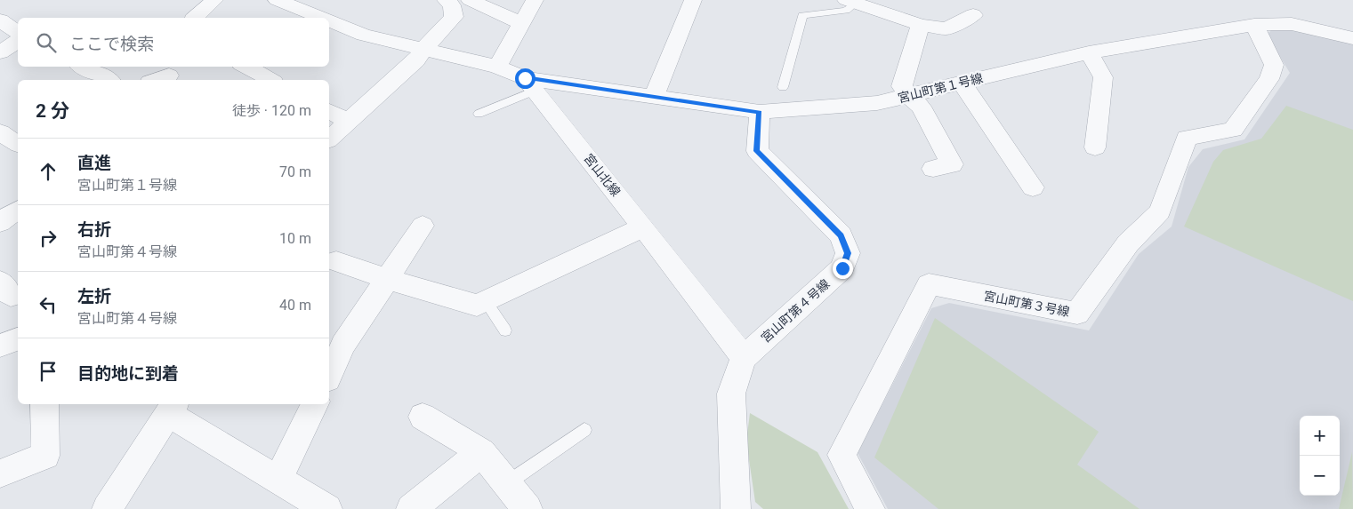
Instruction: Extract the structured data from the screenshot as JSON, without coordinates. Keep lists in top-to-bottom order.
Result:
{
  "streets": {
    "street": [
      "宮山町第１号線",
      "宮山北線",
      "宮山町第３号線",
      "宮山町第４号線"
    ]
  },
  "crossings": [
    ["宮山町第１号線", "宮山北線"],
    ["宮山町第１号線", "宮山町第３号線"],
    ["宮山町第１号線", "宮山町第４号線"],
    ["宮山北線", "宮山町第４号線"]
  ],
  "page": {
    "search": "ここで検索",
    "heading": ["2 分", "徒歩 · 120 m"],
    "list": [
      ["直進", "宮山町第１号線", "70 m"],
      ["右折", "宮山町第４号線", "10 m"],
      ["左折", "宮山町第４号線", "40 m"],
      "目的地に到着"
    ],
    "map_buttons": ["+", "−"]
  }
}
